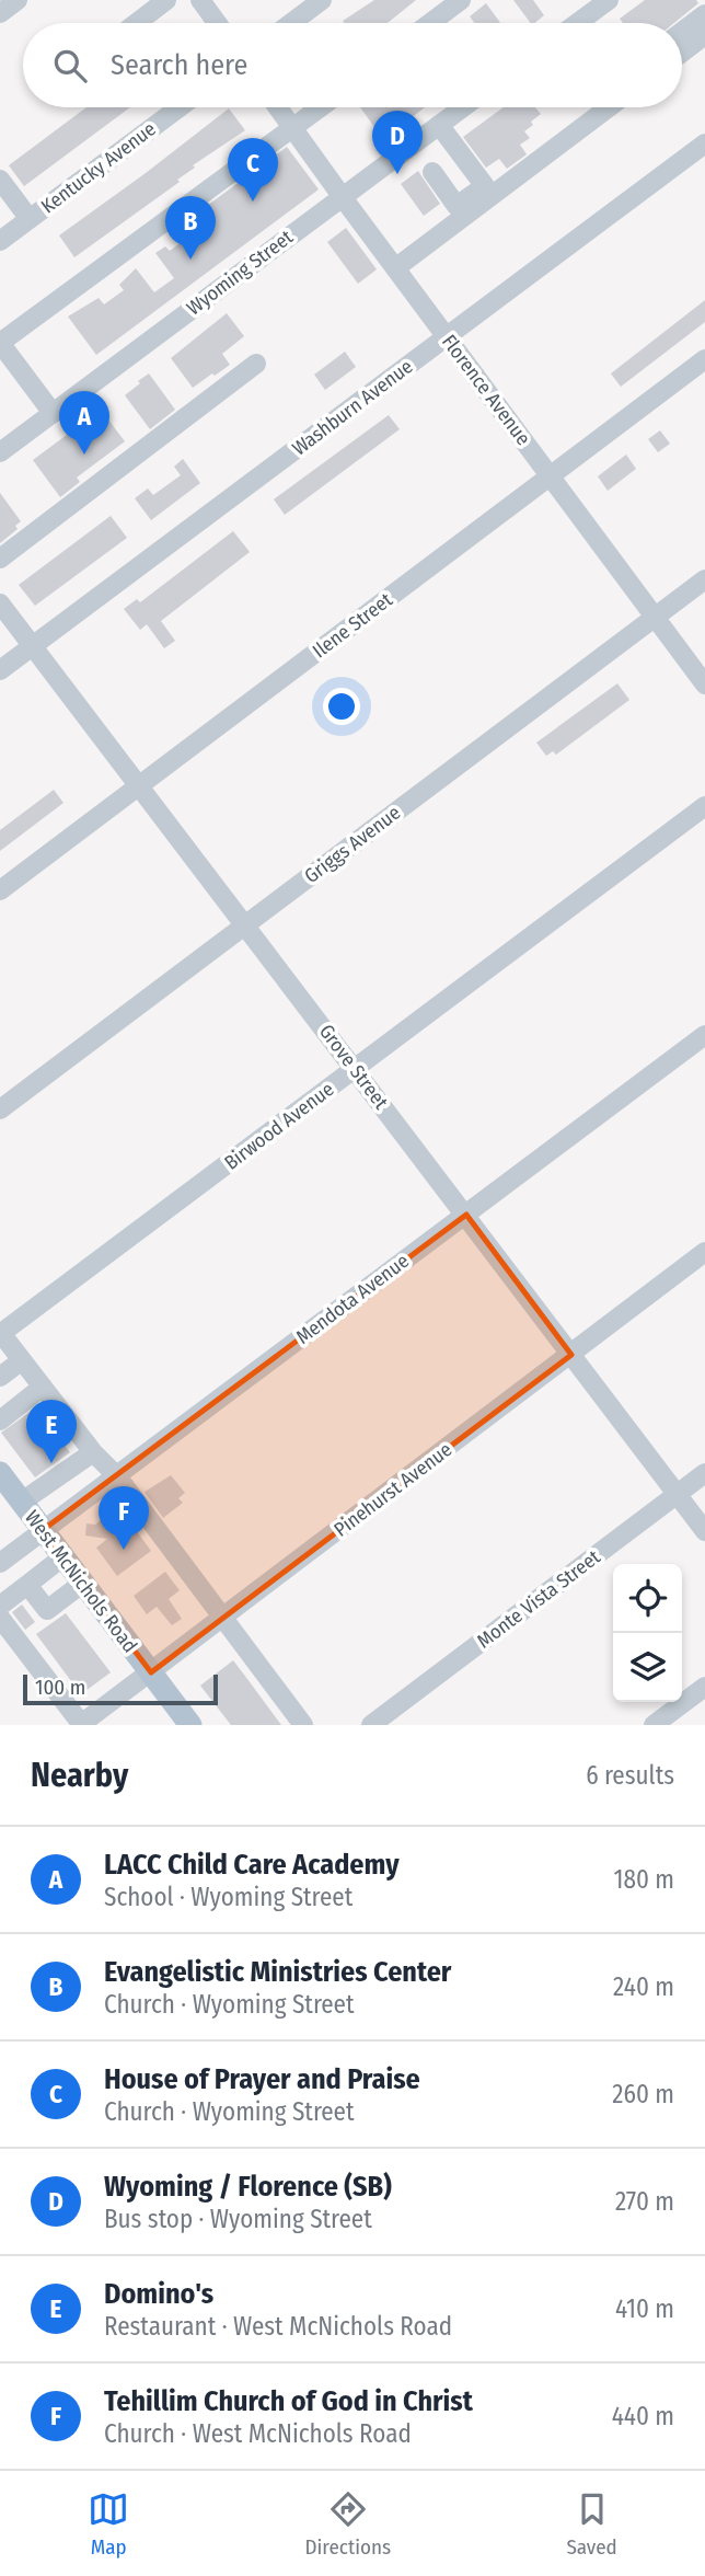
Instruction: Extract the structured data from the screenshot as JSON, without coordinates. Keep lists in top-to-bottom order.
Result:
{
  "streets": {
    "main road": ["West McNichols Road"],
    "street": [
      "Kentucky Avenue",
      "Wyoming Street",
      "Florence Avenue",
      "Washburn Avenue",
      "Ilene Street",
      "Griggs Avenue",
      "Grove Street",
      "Birwood Avenue",
      "Mendota Avenue",
      "Pinehurst Avenue",
      "Monte Vista Street"
    ]
  },
  "crossings": [
    ["Wyoming Street", "Florence Avenue"],
    ["Florence Avenue", "Washburn Avenue"],
    ["Florence Avenue", "Ilene Street"],
    ["Florence Avenue", "Griggs Avenue"],
    ["Washburn Avenue", "Grove Street"],
    ["Ilene Street", "Grove Street"],
    ["Griggs Avenue", "Grove Street"],
    ["Grove Street", "Birwood Avenue"],
    ["Grove Street", "Mendota Avenue"],
    ["Grove Street", "Pinehurst Avenue"],
    ["Grove Street", "Monte Vista Street"],
    ["Mendota Avenue", "West McNichols Road"],
    ["Pinehurst Avenue", "West McNichols Road"]
  ],
  "scale_bar": "100 m",
  "page": {
    "search": "Search here",
    "pins": [
      "D",
      "C",
      "B",
      "A",
      "E",
      "F"
    ],
    "scale": "100 m",
    "heading": ["Nearby", "6 results"],
    "list": [
      {
        "mark": "A",
        "name": "LACC Child Care Academy",
        "note": "School · Wyoming Street",
        "value": "180 m"
      },
      {
        "mark": "B",
        "name": "Evangelistic Ministries Center",
        "note": "Church · Wyoming Street",
        "value": "240 m"
      },
      {
        "mark": "C",
        "name": "House of Prayer and Praise",
        "note": "Church · Wyoming Street",
        "value": "260 m"
      },
      {
        "mark": "D",
        "name": "Wyoming / Florence (SB)",
        "note": "Bus stop · Wyoming Street",
        "value": "270 m"
      },
      {
        "mark": "E",
        "name": "Domino's",
        "note": "Restaurant · West McNichols Road",
        "value": "410 m"
      },
      {
        "mark": "F",
        "name": "Tehillim Church of God in Christ",
        "note": "Church · West McNichols Road",
        "value": "440 m"
      }
    ],
    "nav": ["Map", "Directions", "Saved"]
  }
}
